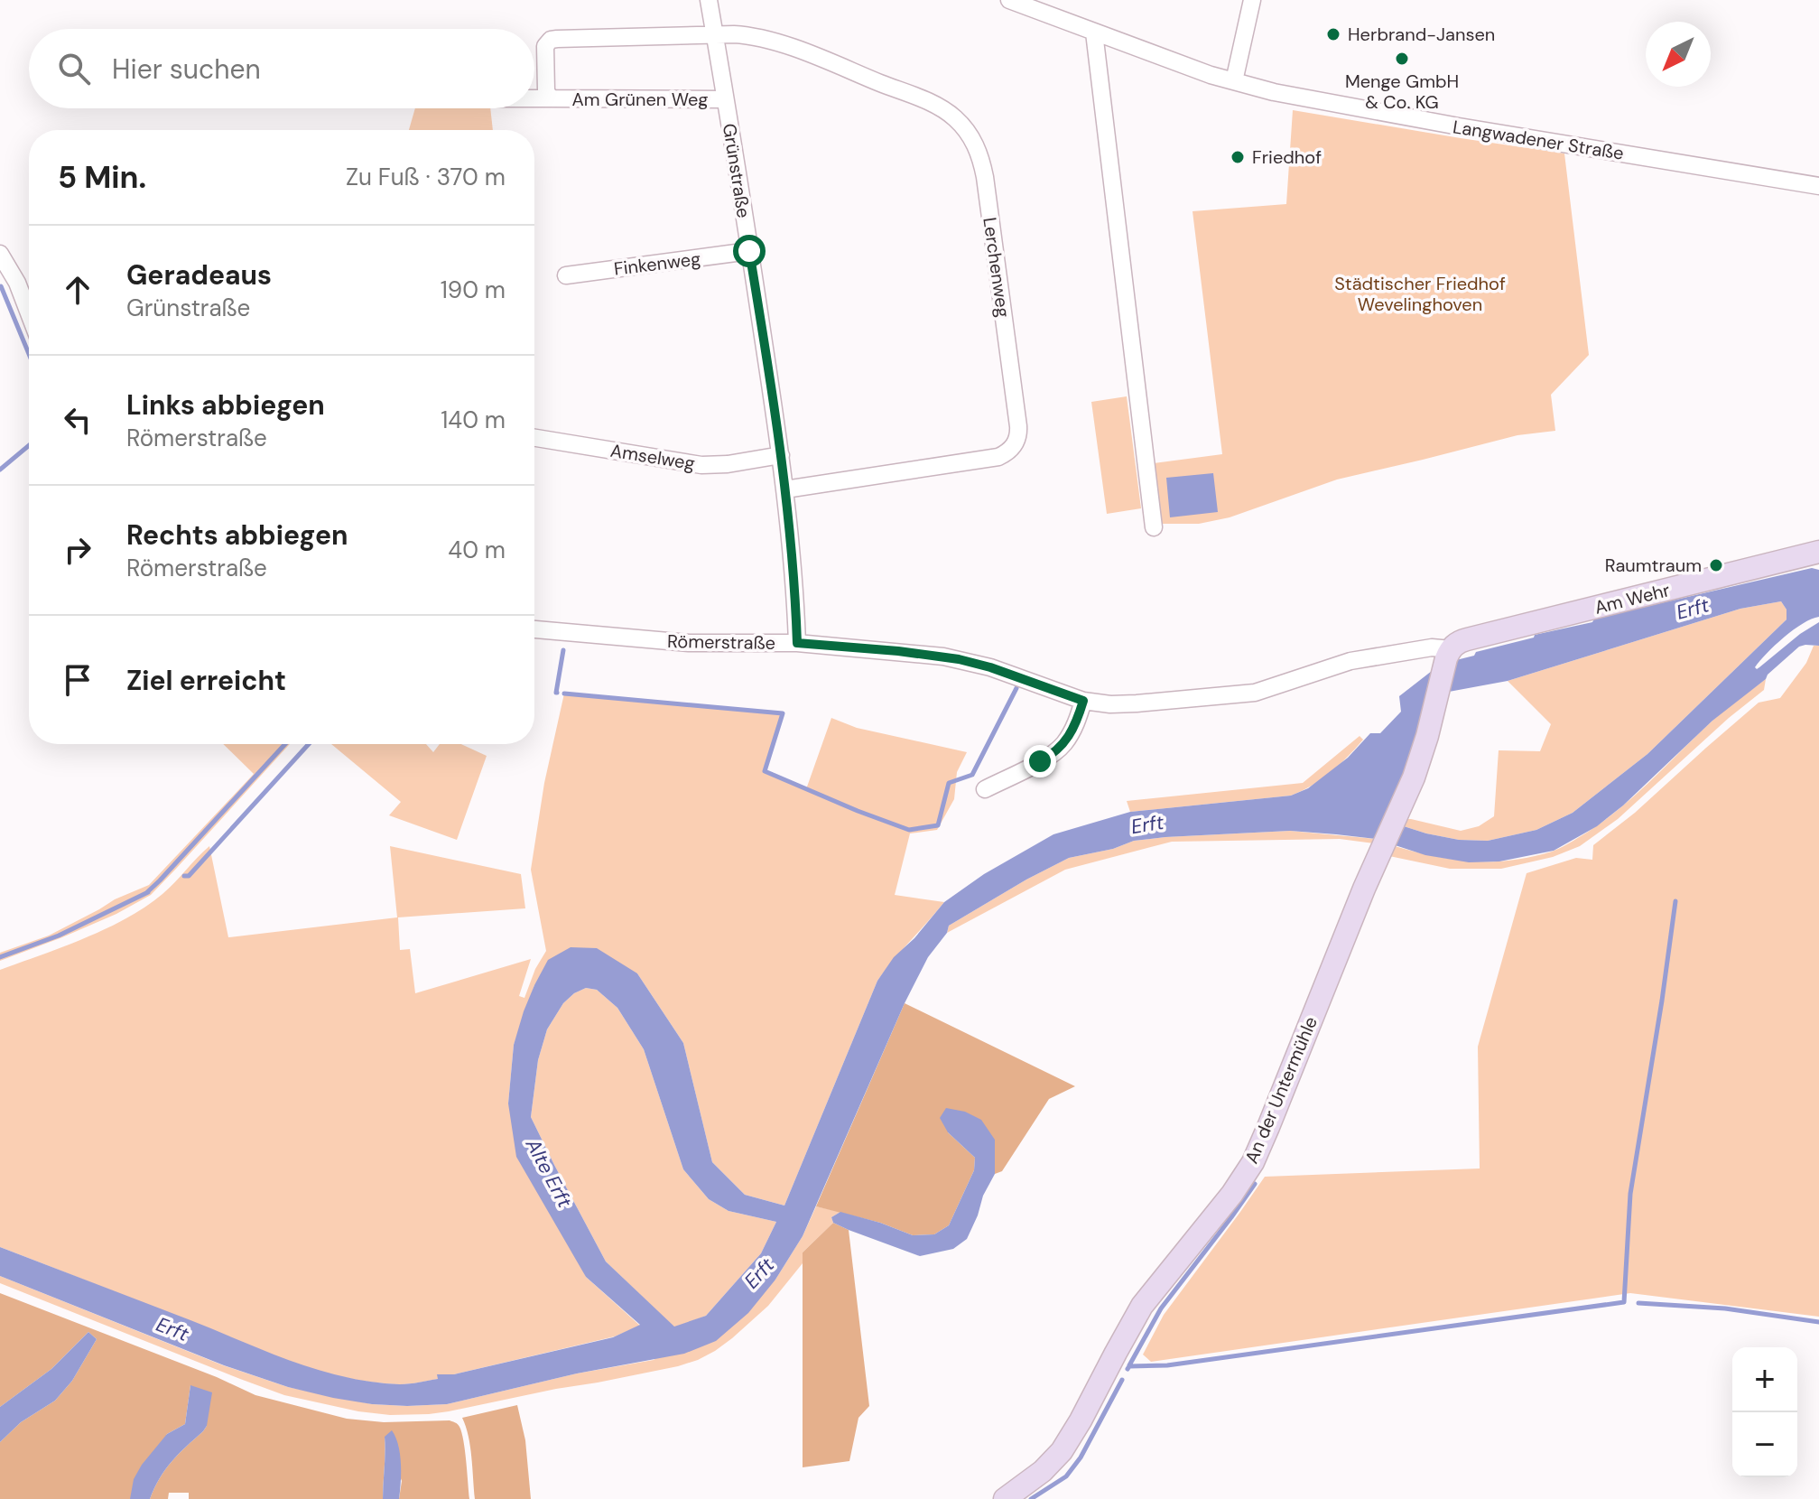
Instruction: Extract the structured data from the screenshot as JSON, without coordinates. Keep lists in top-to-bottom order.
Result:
{
  "streets": {
    "main road": ["Am Wehr", "An der Untermühle"],
    "street": [
      "Am Grünen Weg",
      "Langwadener Straße",
      "Grünstraße",
      "Finkenweg",
      "Lerchenweg",
      "Amselweg",
      "Römerstraße"
    ]
  },
  "crossings": [
    ["Am Grünen Weg", "Grünstraße"],
    ["Am Grünen Weg", "Lerchenweg"],
    ["Grünstraße", "Finkenweg"],
    ["Grünstraße", "Lerchenweg"],
    ["Grünstraße", "Amselweg"],
    ["Grünstraße", "Römerstraße"],
    ["Am Wehr", "Römerstraße"],
    ["Am Wehr", "An der Untermühle"]
  ],
  "water": ["Erft", "Alte Erft"],
  "parks": ["Städtischer Friedhof Wevelinghoven"],
  "places": [
    "Herbrand-Jansen",
    "Menge GmbH & Co. KG",
    "Friedhof",
    "Raumtraum"
  ],
  "north": "bottom left",
  "page": {
    "search": "Hier suchen",
    "heading": ["5 Min.", "Zu Fuß · 370 m"],
    "list": [
      ["Geradeaus", "Grünstraße", "190 m"],
      ["Links abbiegen", "Römerstraße", "140 m"],
      ["Rechts abbiegen", "Römerstraße", "40 m"],
      "Ziel erreicht"
    ],
    "map_buttons": ["+", "−"]
  }
}
